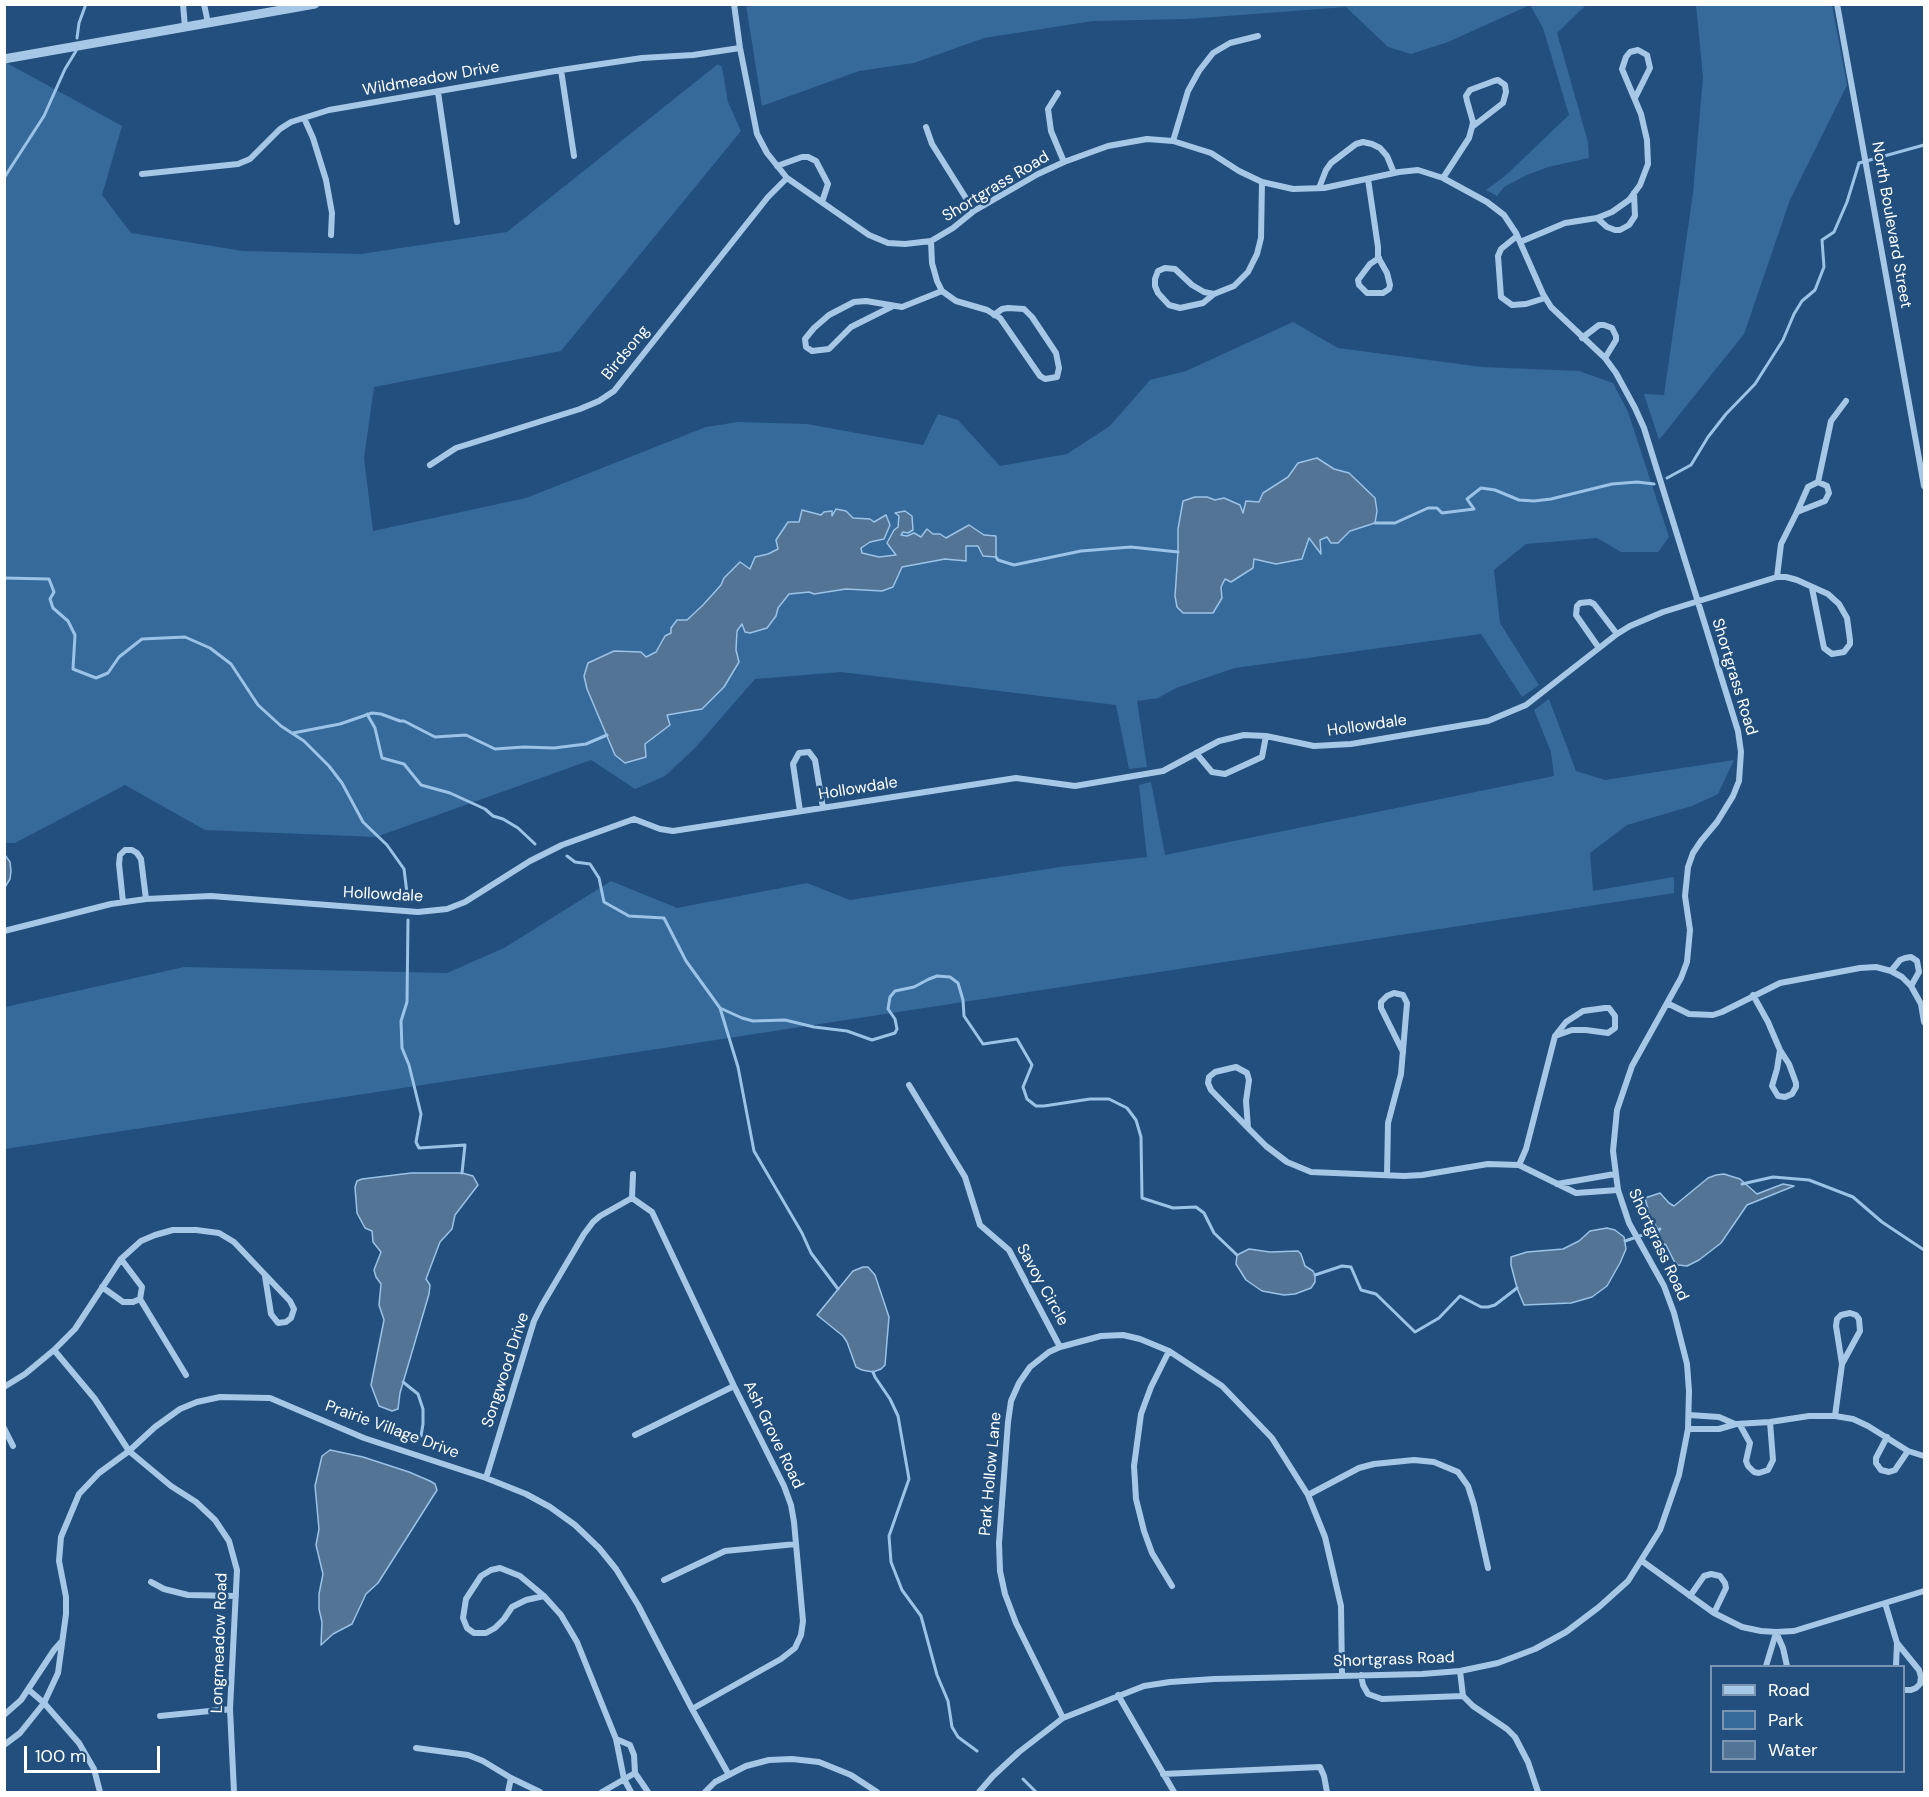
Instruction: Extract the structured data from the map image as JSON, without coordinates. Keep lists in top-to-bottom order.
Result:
{
  "streets": {
    "street": [
      "Wildmeadow Drive",
      "Shortgrass Road",
      "North Boulevard Street",
      "Birdsong",
      "Hollowdale",
      "Savoy Circle",
      "Songwood Drive",
      "Prairie Village Drive",
      "Ash Grove Road",
      "Park Hollow Lane",
      "Longmeadow Road"
    ]
  },
  "crossings": [
    ["Wildmeadow Drive", "Shortgrass Road"],
    ["Shortgrass Road", "Birdsong"],
    ["Shortgrass Road", "Hollowdale"],
    ["Shortgrass Road", "Park Hollow Lane"],
    ["Savoy Circle", "Park Hollow Lane"],
    ["Songwood Drive", "Prairie Village Drive"],
    ["Songwood Drive", "Ash Grove Road"],
    ["Prairie Village Drive", "Ash Grove Road"],
    ["Prairie Village Drive", "Longmeadow Road"]
  ],
  "legend": ["Road", "Park", "Water"],
  "scale_bar": "100 m"
}
